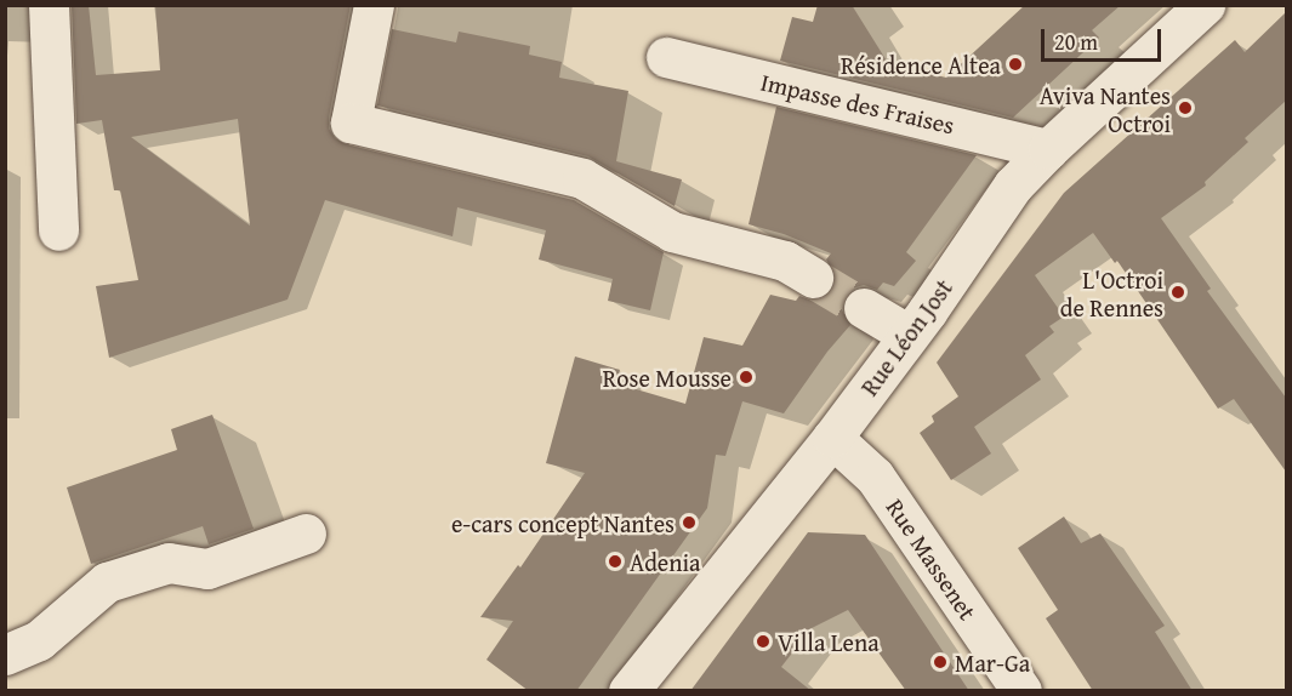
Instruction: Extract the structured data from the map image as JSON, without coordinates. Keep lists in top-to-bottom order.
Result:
{
  "streets": {
    "street": ["Impasse des Fraises", "Rue Léon Jost", "Rue Massenet"]
  },
  "crossings": [
    ["Impasse des Fraises", "Rue Léon Jost"],
    ["Rue Léon Jost", "Rue Massenet"]
  ],
  "places": [
    "Résidence Altea",
    "Aviva Nantes Octroi",
    "L'Octroi de Rennes",
    "Rose Mousse",
    "e-cars concept Nantes",
    "Adenia",
    "Villa Lena",
    "Mar-Ga"
  ],
  "scale_bar": "20 m"
}
